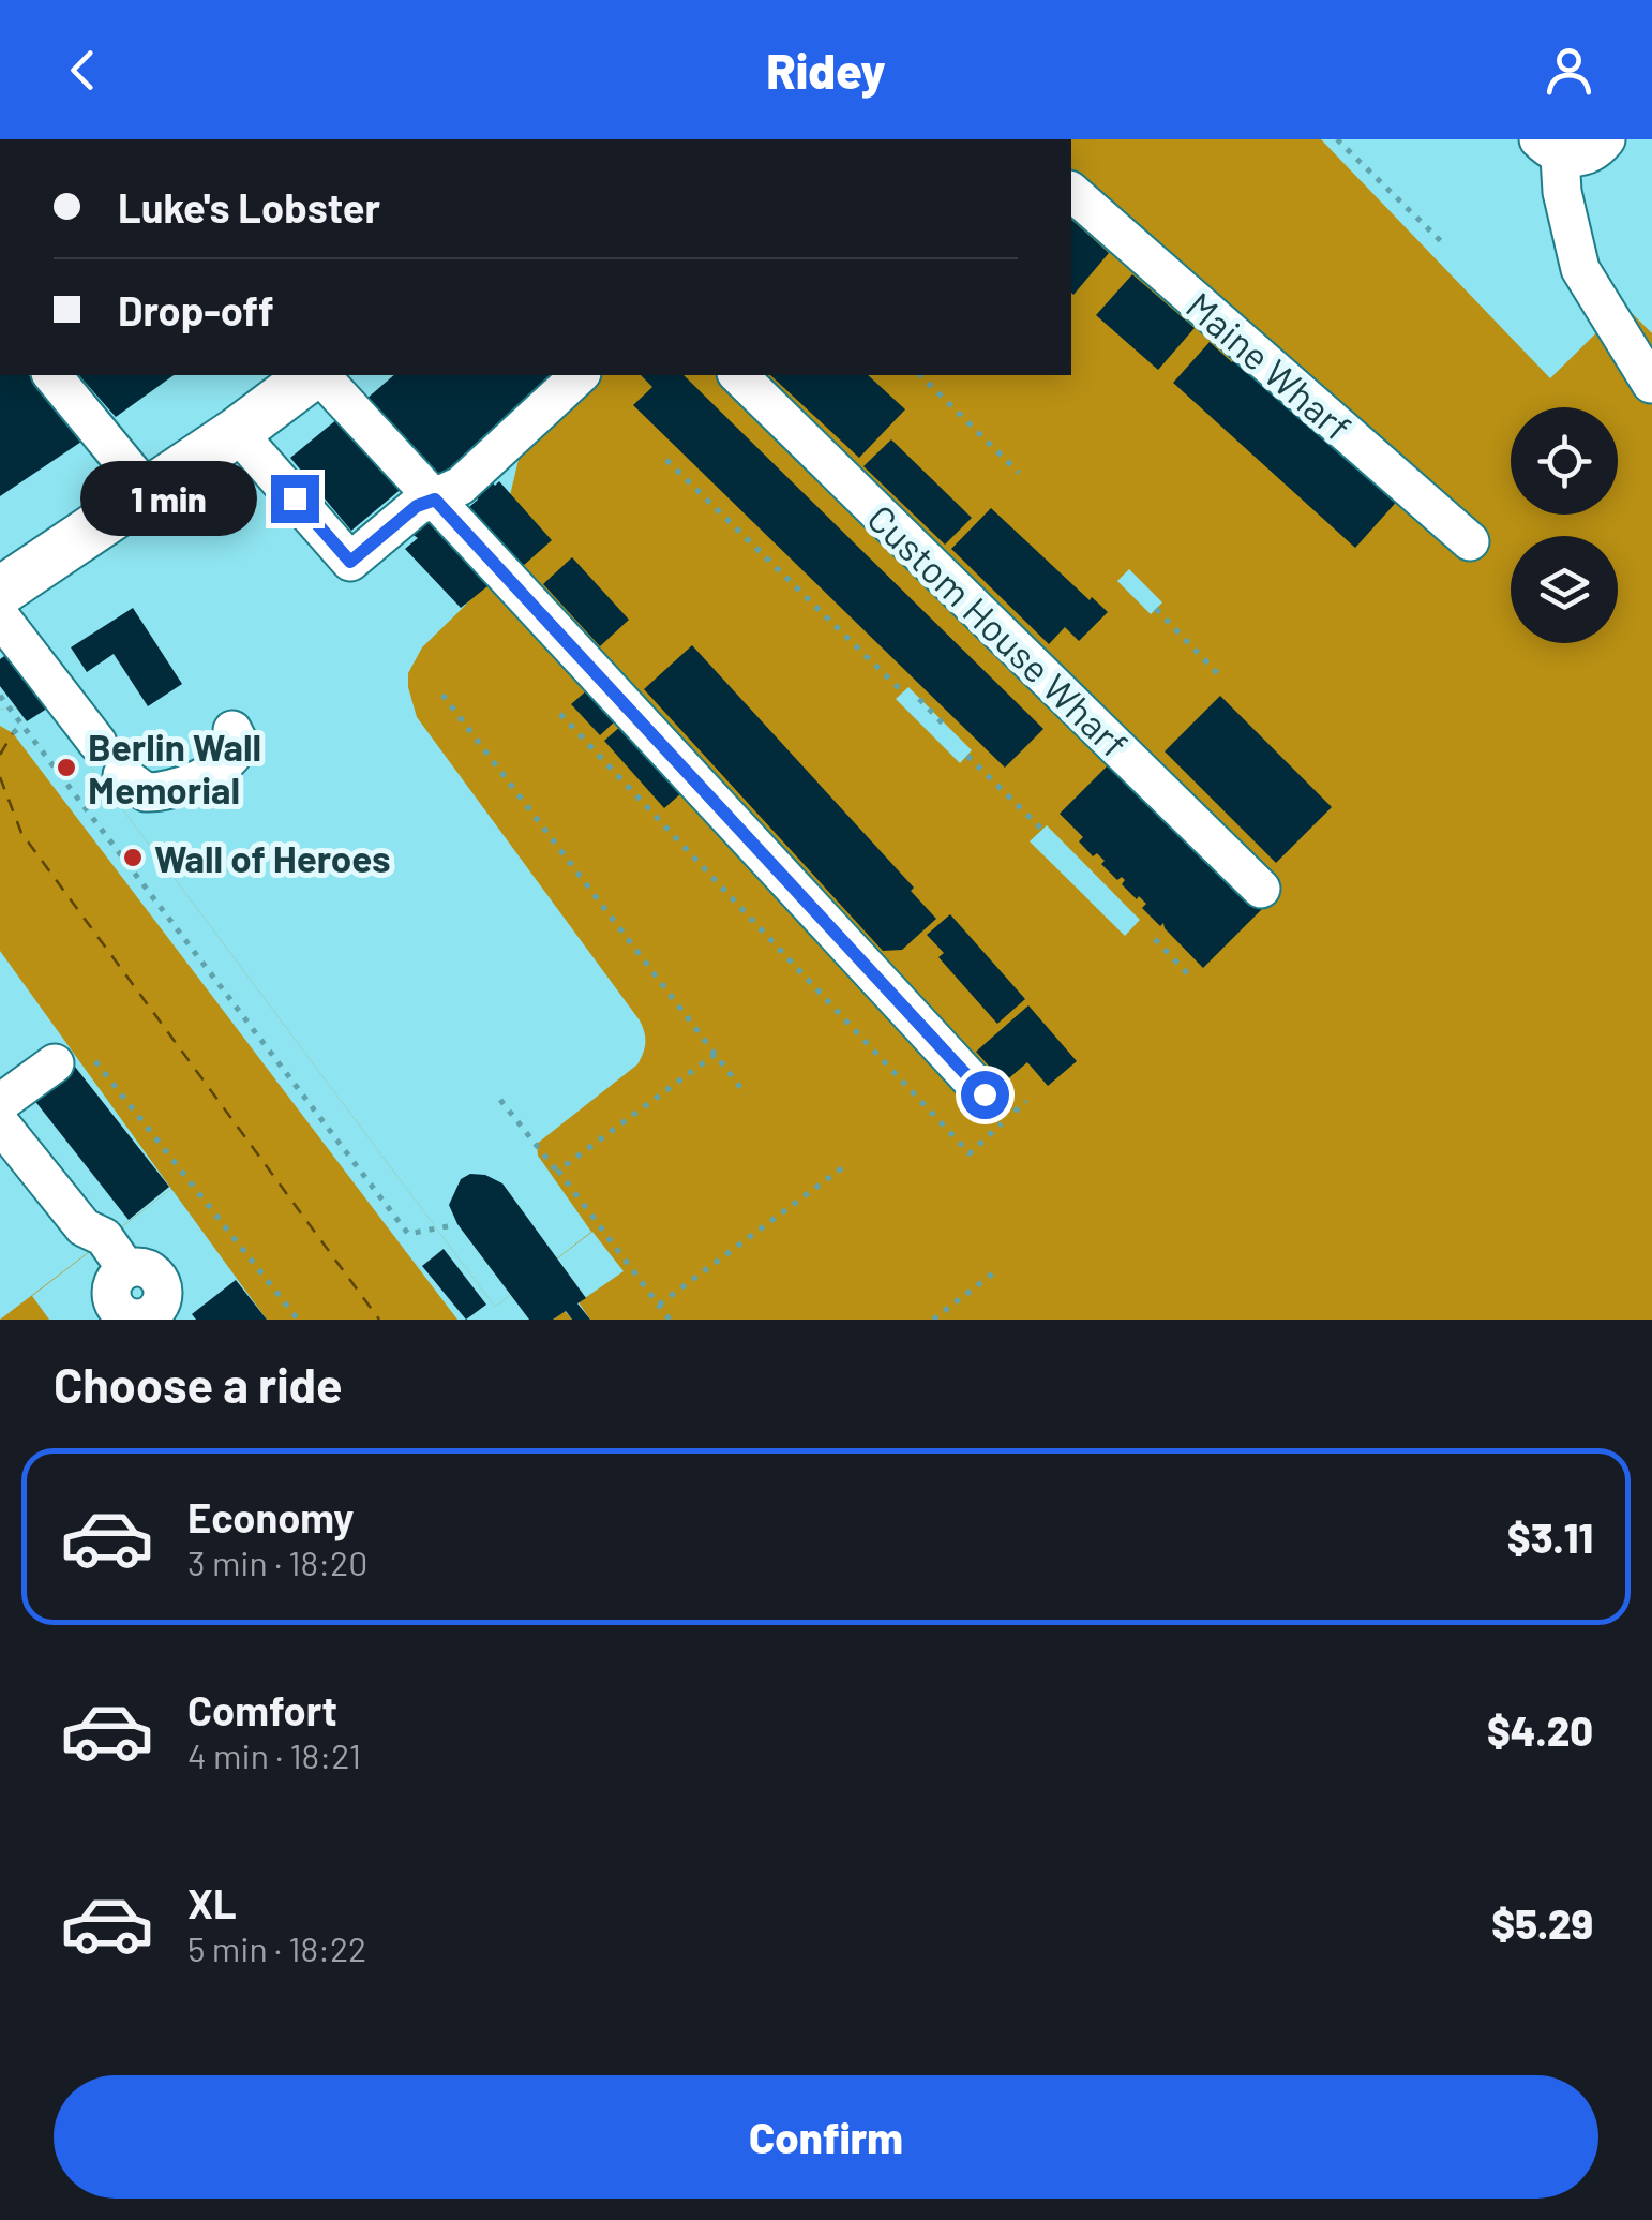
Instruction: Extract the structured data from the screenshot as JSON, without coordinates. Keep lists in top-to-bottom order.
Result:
{
  "streets": {
    "street": ["Maine Wharf", "Custom House Wharf"]
  },
  "places": ["Berlin Wall Memorial", "Wall of Heroes"],
  "page": {
    "header": "Ridey",
    "banner": ["Luke's Lobster", "Drop-off"],
    "bubble": "1 min",
    "heading": "Choose a ride",
    "list": [
      {
        "name": "Economy",
        "note": "3 min · 18:20",
        "value": "$3.11"
      },
      {
        "name": "Comfort",
        "note": "4 min · 18:21",
        "value": "$4.20"
      },
      {
        "name": "XL",
        "note": "5 min · 18:22",
        "value": "$5.29"
      }
    ],
    "buttons": "Confirm"
  }
}
